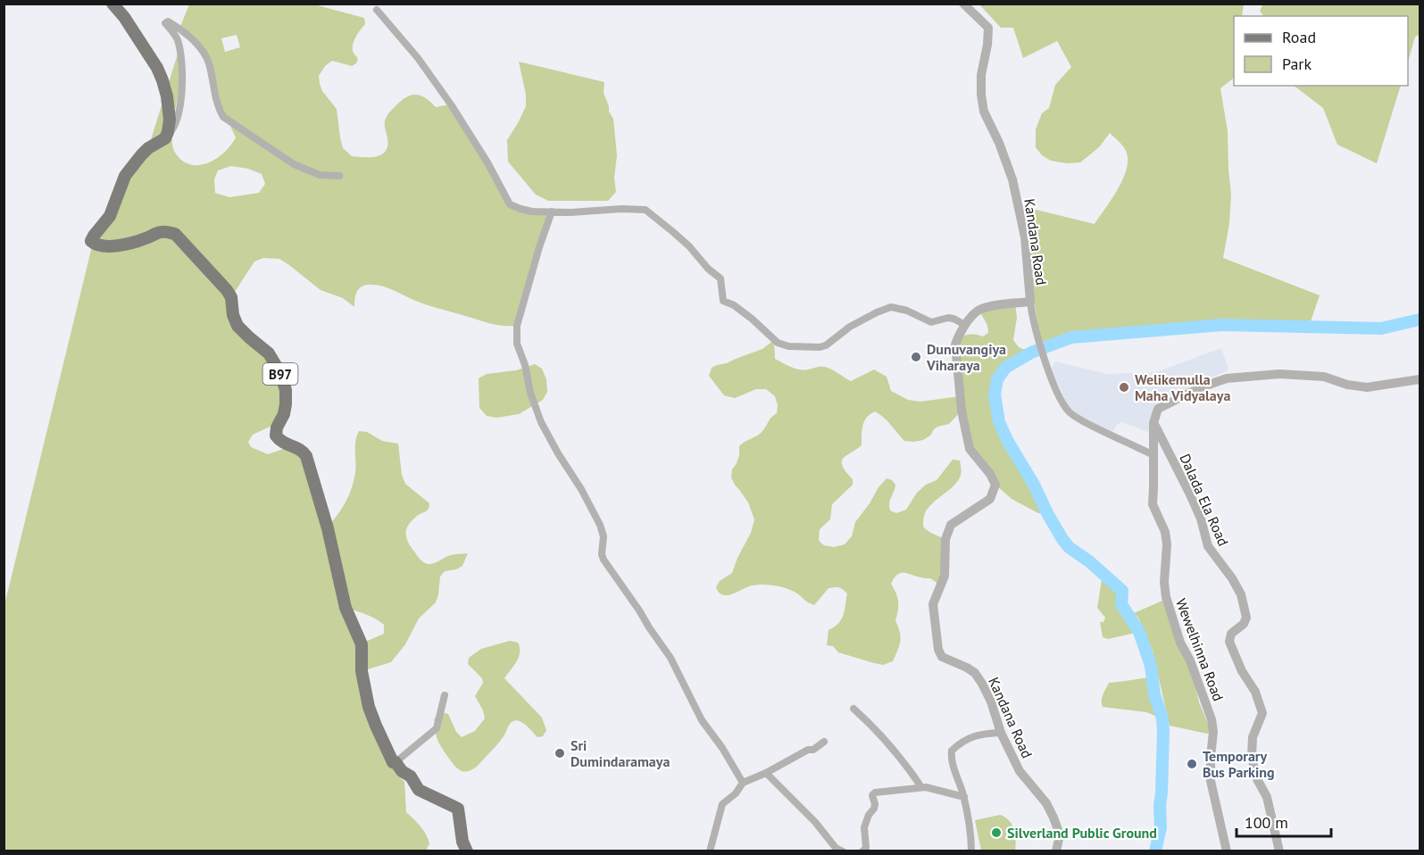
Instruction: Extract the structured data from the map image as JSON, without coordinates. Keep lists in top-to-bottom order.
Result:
{
  "streets": {
    "main road": ["B97"],
    "street": ["Kandana Road", "Dalada Ela Road", "Wewelhinna Road"]
  },
  "crossings": [
    ["Dalada Ela Road", "Wewelhinna Road"]
  ],
  "places": [
    "Dunuvangiya Viharaya",
    "Welikemulla Maha Vidyalaya",
    "Sri Dumindaramaya",
    "Temporary Bus Parking",
    "Silverland Public Ground"
  ],
  "legend": ["Road", "Park"],
  "scale_bar": "100 m"
}
